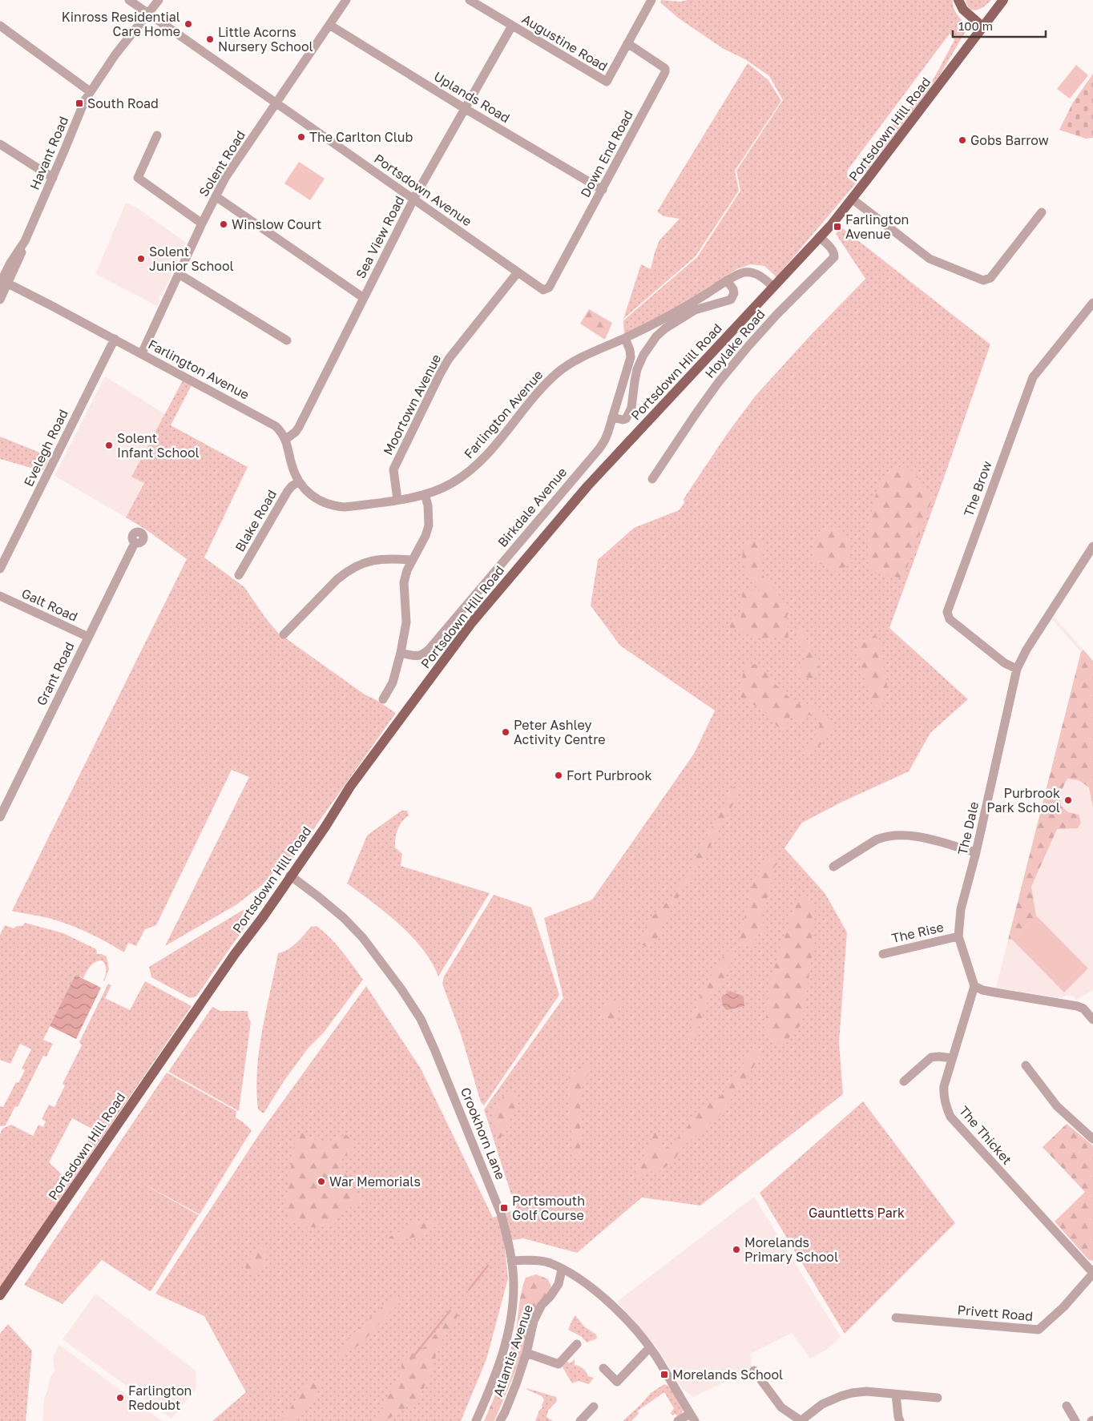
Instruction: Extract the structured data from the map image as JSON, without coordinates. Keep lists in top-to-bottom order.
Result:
{
  "streets": {
    "main road": ["Portsdown Hill Road"],
    "street": [
      "Augustine Road",
      "Uplands Road",
      "Havant Road",
      "Down End Road",
      "Solent Road",
      "Portsdown Avenue",
      "Sea View Road",
      "Hoylake Road",
      "Farlington Avenue",
      "Moortown Avenue",
      "Evelegh Road",
      "The Brow",
      "Birkdale Avenue",
      "Blake Road",
      "Galt Road",
      "Grant Road",
      "The Dale",
      "The Rise",
      "Crookhorn Lane",
      "The Thicket",
      "Privett Road",
      "Atlantis Avenue"
    ]
  },
  "crossings": [
    ["Augustine Road", "Down End Road"],
    ["Augustine Road", "Sea View Road"],
    ["Uplands Road", "Down End Road"],
    ["Uplands Road", "Solent Road"],
    ["Uplands Road", "Sea View Road"],
    ["Portsdown Hill Road", "Hoylake Road"],
    ["Portsdown Hill Road", "Farlington Avenue"],
    ["Portsdown Hill Road", "Crookhorn Lane"],
    ["Havant Road", "Portsdown Avenue"],
    ["Havant Road", "Farlington Avenue"],
    ["Down End Road", "Portsdown Avenue"],
    ["Solent Road", "Portsdown Avenue"],
    ["Solent Road", "Farlington Avenue"],
    ["Portsdown Avenue", "Sea View Road"],
    ["Portsdown Avenue", "Moortown Avenue"],
    ["Sea View Road", "Farlington Avenue"],
    ["Farlington Avenue", "Moortown Avenue"],
    ["Farlington Avenue", "Evelegh Road"],
    ["Farlington Avenue", "Birkdale Avenue"],
    ["Farlington Avenue", "Blake Road"],
    ["The Brow", "The Dale"],
    ["Galt Road", "Grant Road"],
    ["The Dale", "The Rise"],
    ["The Dale", "The Thicket"],
    ["The Thicket", "Privett Road"]
  ],
  "parks": ["Gauntletts Park"],
  "places": {
    "other": [
      "Kinross Residential Care Home",
      "Little Acorns Nursery School",
      "The Carlton Club",
      "Gobs Barrow",
      "Winslow Court",
      "Solent Junior School",
      "Solent Infant School",
      "Peter Ashley Activity Centre",
      "Fort Purbrook",
      "Purbrook Park School",
      "War Memorials",
      "Morelands Primary School",
      "Farlington Redoubt"
    ],
    "transit": [
      "South Road",
      "Farlington Avenue",
      "Portsmouth Golf Course",
      "Morelands School"
    ]
  },
  "scale_bar": "100 m"
}
